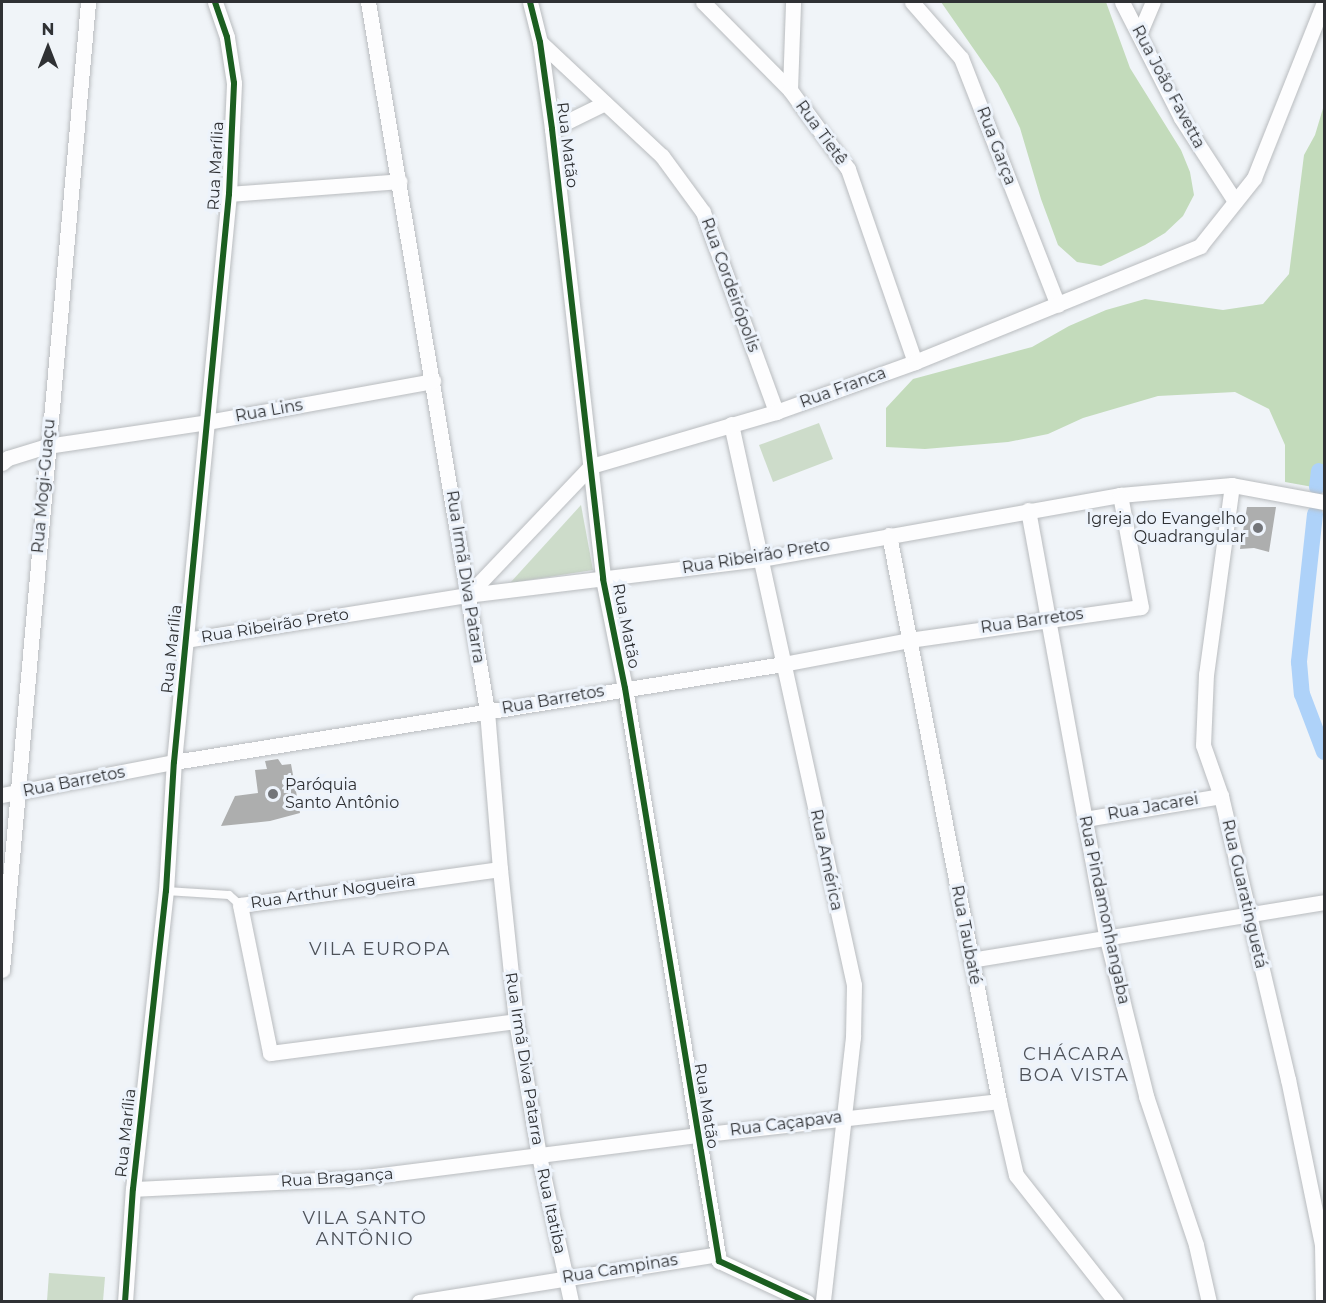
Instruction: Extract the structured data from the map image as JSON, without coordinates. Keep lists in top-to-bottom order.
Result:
{
  "streets": {
    "street": [
      "Rua João Favetta",
      "Rua Tietê",
      "Rua Matão",
      "Rua Garça",
      "Rua Marília",
      "Rua Cordeirópolis",
      "Rua Franca",
      "Rua Lins",
      "Rua Mogi-Guaçu",
      "Rua Ribeirão Preto",
      "Rua Irmã Diva Patarra",
      "Rua Barretos",
      "Rua Jacarei",
      "Rua América",
      "Rua Arthur Nogueira",
      "Rua Guaratinguetá",
      "Rua Pindamonhangaba",
      "Rua Taubaté",
      "Rua Caçapava",
      "Rua Bragança",
      "Rua Itatiba",
      "Rua Campinas"
    ]
  },
  "crossings": [
    ["Rua João Favetta", "Rua Franca"],
    ["Rua Tietê", "Rua Franca"],
    ["Rua Matão", "Rua Cordeirópolis"],
    ["Rua Matão", "Rua Franca"],
    ["Rua Matão", "Rua Ribeirão Preto"],
    ["Rua Matão", "Rua Barretos"],
    ["Rua Matão", "Rua Caçapava"],
    ["Rua Matão", "Rua Campinas"],
    ["Rua Garça", "Rua Franca"],
    ["Rua Marília", "Rua Lins"],
    ["Rua Marília", "Rua Ribeirão Preto"],
    ["Rua Marília", "Rua Barretos"],
    ["Rua Marília", "Rua Bragança"],
    ["Rua Cordeirópolis", "Rua Franca"],
    ["Rua Franca", "Rua Ribeirão Preto"],
    ["Rua Franca", "Rua Irmã Diva Patarra"],
    ["Rua Franca", "Rua América"],
    ["Rua Lins", "Rua Mogi-Guaçu"],
    ["Rua Lins", "Rua Irmã Diva Patarra"],
    ["Rua Mogi-Guaçu", "Rua Barretos"],
    ["Rua Ribeirão Preto", "Rua Irmã Diva Patarra"],
    ["Rua Ribeirão Preto", "Rua Barretos"],
    ["Rua Ribeirão Preto", "Rua América"],
    ["Rua Ribeirão Preto", "Rua Guaratinguetá"],
    ["Rua Ribeirão Preto", "Rua Pindamonhangaba"],
    ["Rua Ribeirão Preto", "Rua Taubaté"],
    ["Rua Irmã Diva Patarra", "Rua Barretos"],
    ["Rua Irmã Diva Patarra", "Rua Arthur Nogueira"],
    ["Rua Irmã Diva Patarra", "Rua Caçapava"],
    ["Rua Irmã Diva Patarra", "Rua Bragança"],
    ["Rua Irmã Diva Patarra", "Rua Itatiba"],
    ["Rua Barretos", "Rua América"],
    ["Rua Barretos", "Rua Pindamonhangaba"],
    ["Rua Barretos", "Rua Taubaté"],
    ["Rua Jacarei", "Rua Guaratinguetá"],
    ["Rua Jacarei", "Rua Pindamonhangaba"],
    ["Rua América", "Rua Caçapava"],
    ["Rua Taubaté", "Rua Caçapava"],
    ["Rua Caçapava", "Rua Bragança"],
    ["Rua Caçapava", "Rua Itatiba"],
    ["Rua Bragança", "Rua Itatiba"],
    ["Rua Itatiba", "Rua Campinas"]
  ],
  "districts": ["VILA EUROPA", "CHÁCARA BOA VISTA", "VILA SANTO ANTÔNIO"],
  "places": ["Igreja do Evangelho Quadrangular", "Paróquia Santo Antônio"],
  "north": "top"
}
